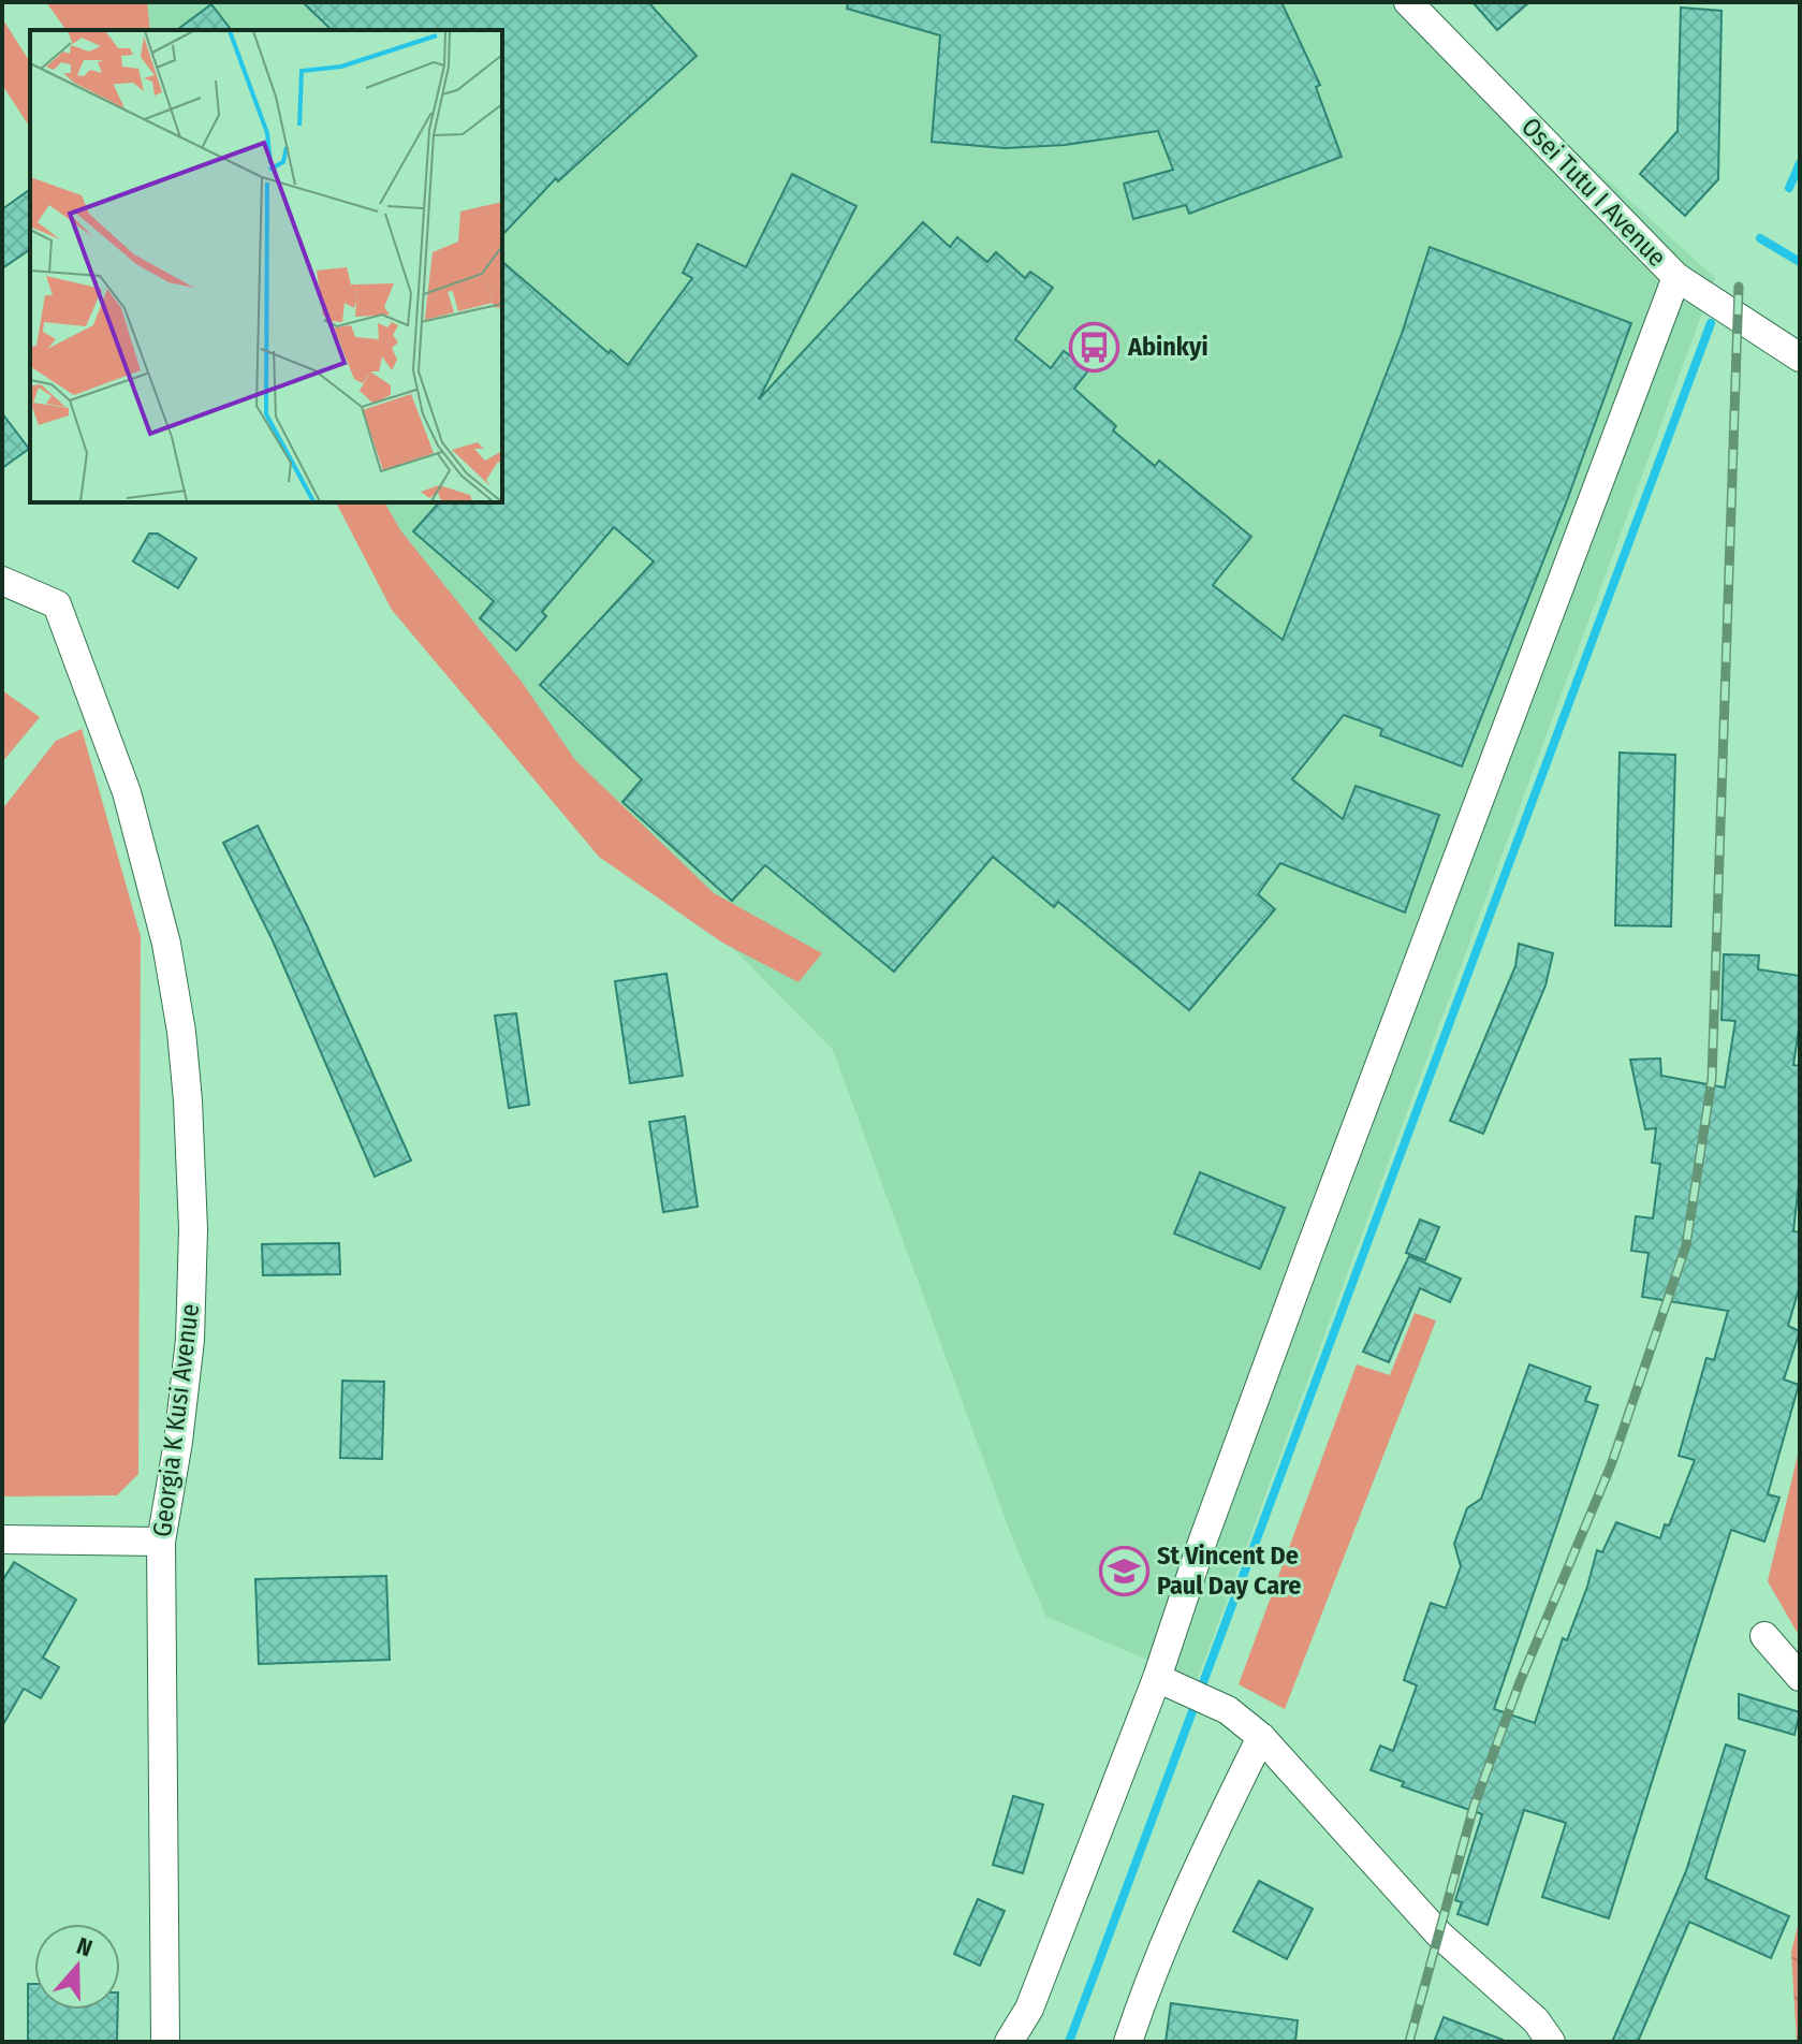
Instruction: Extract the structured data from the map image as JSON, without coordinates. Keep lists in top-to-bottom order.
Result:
{
  "streets": {
    "street": ["Osei Tutu I Avenue", "Georgia K Kusi Avenue"]
  },
  "places": {
    "bus stop": ["Abinkyi"],
    "school or university": ["St Vincent De Paul Day Care"]
  },
  "north": "top"
}
